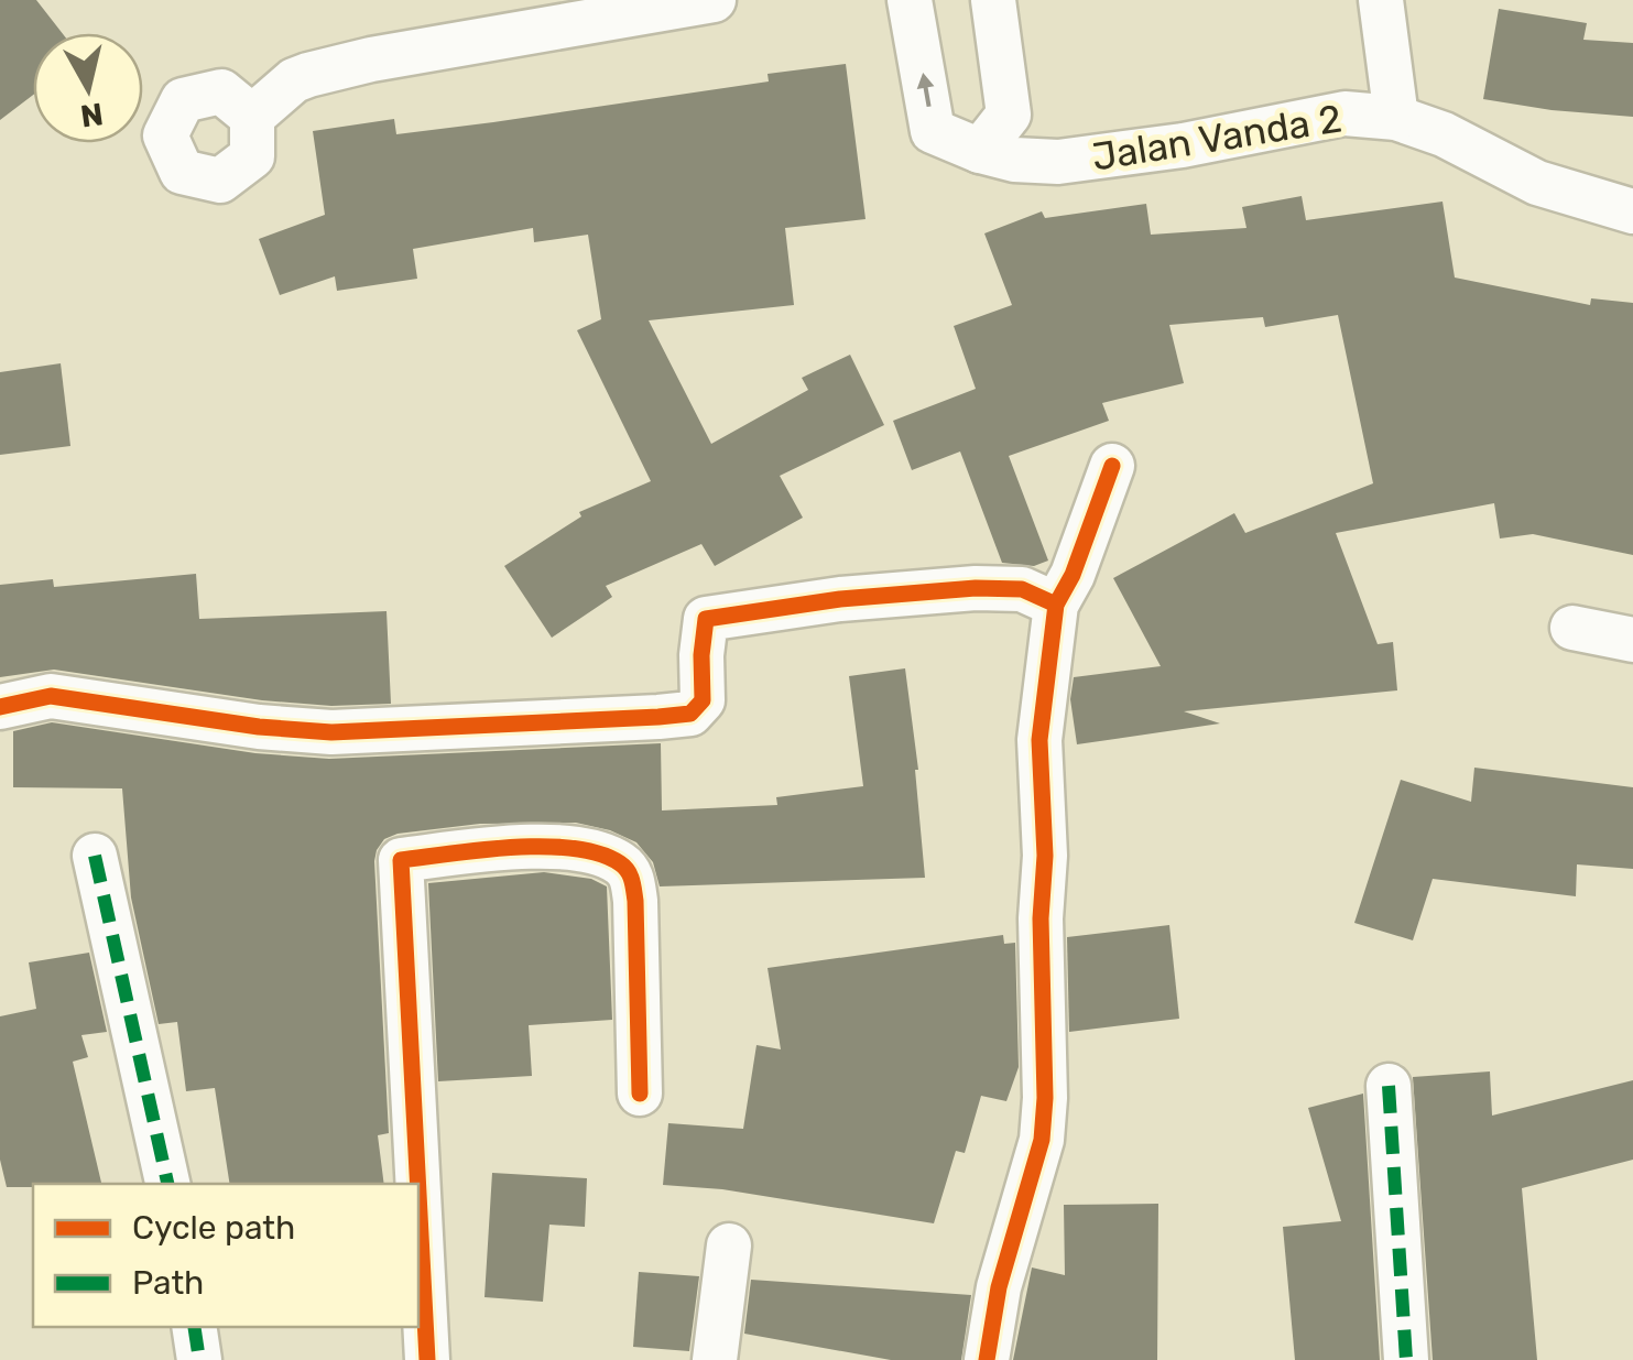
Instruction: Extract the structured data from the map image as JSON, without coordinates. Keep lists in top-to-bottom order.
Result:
{
  "streets": {
    "street": ["Jalan Vanda 2"]
  },
  "legend": ["Cycle path", "Path"],
  "north": "bottom"
}
